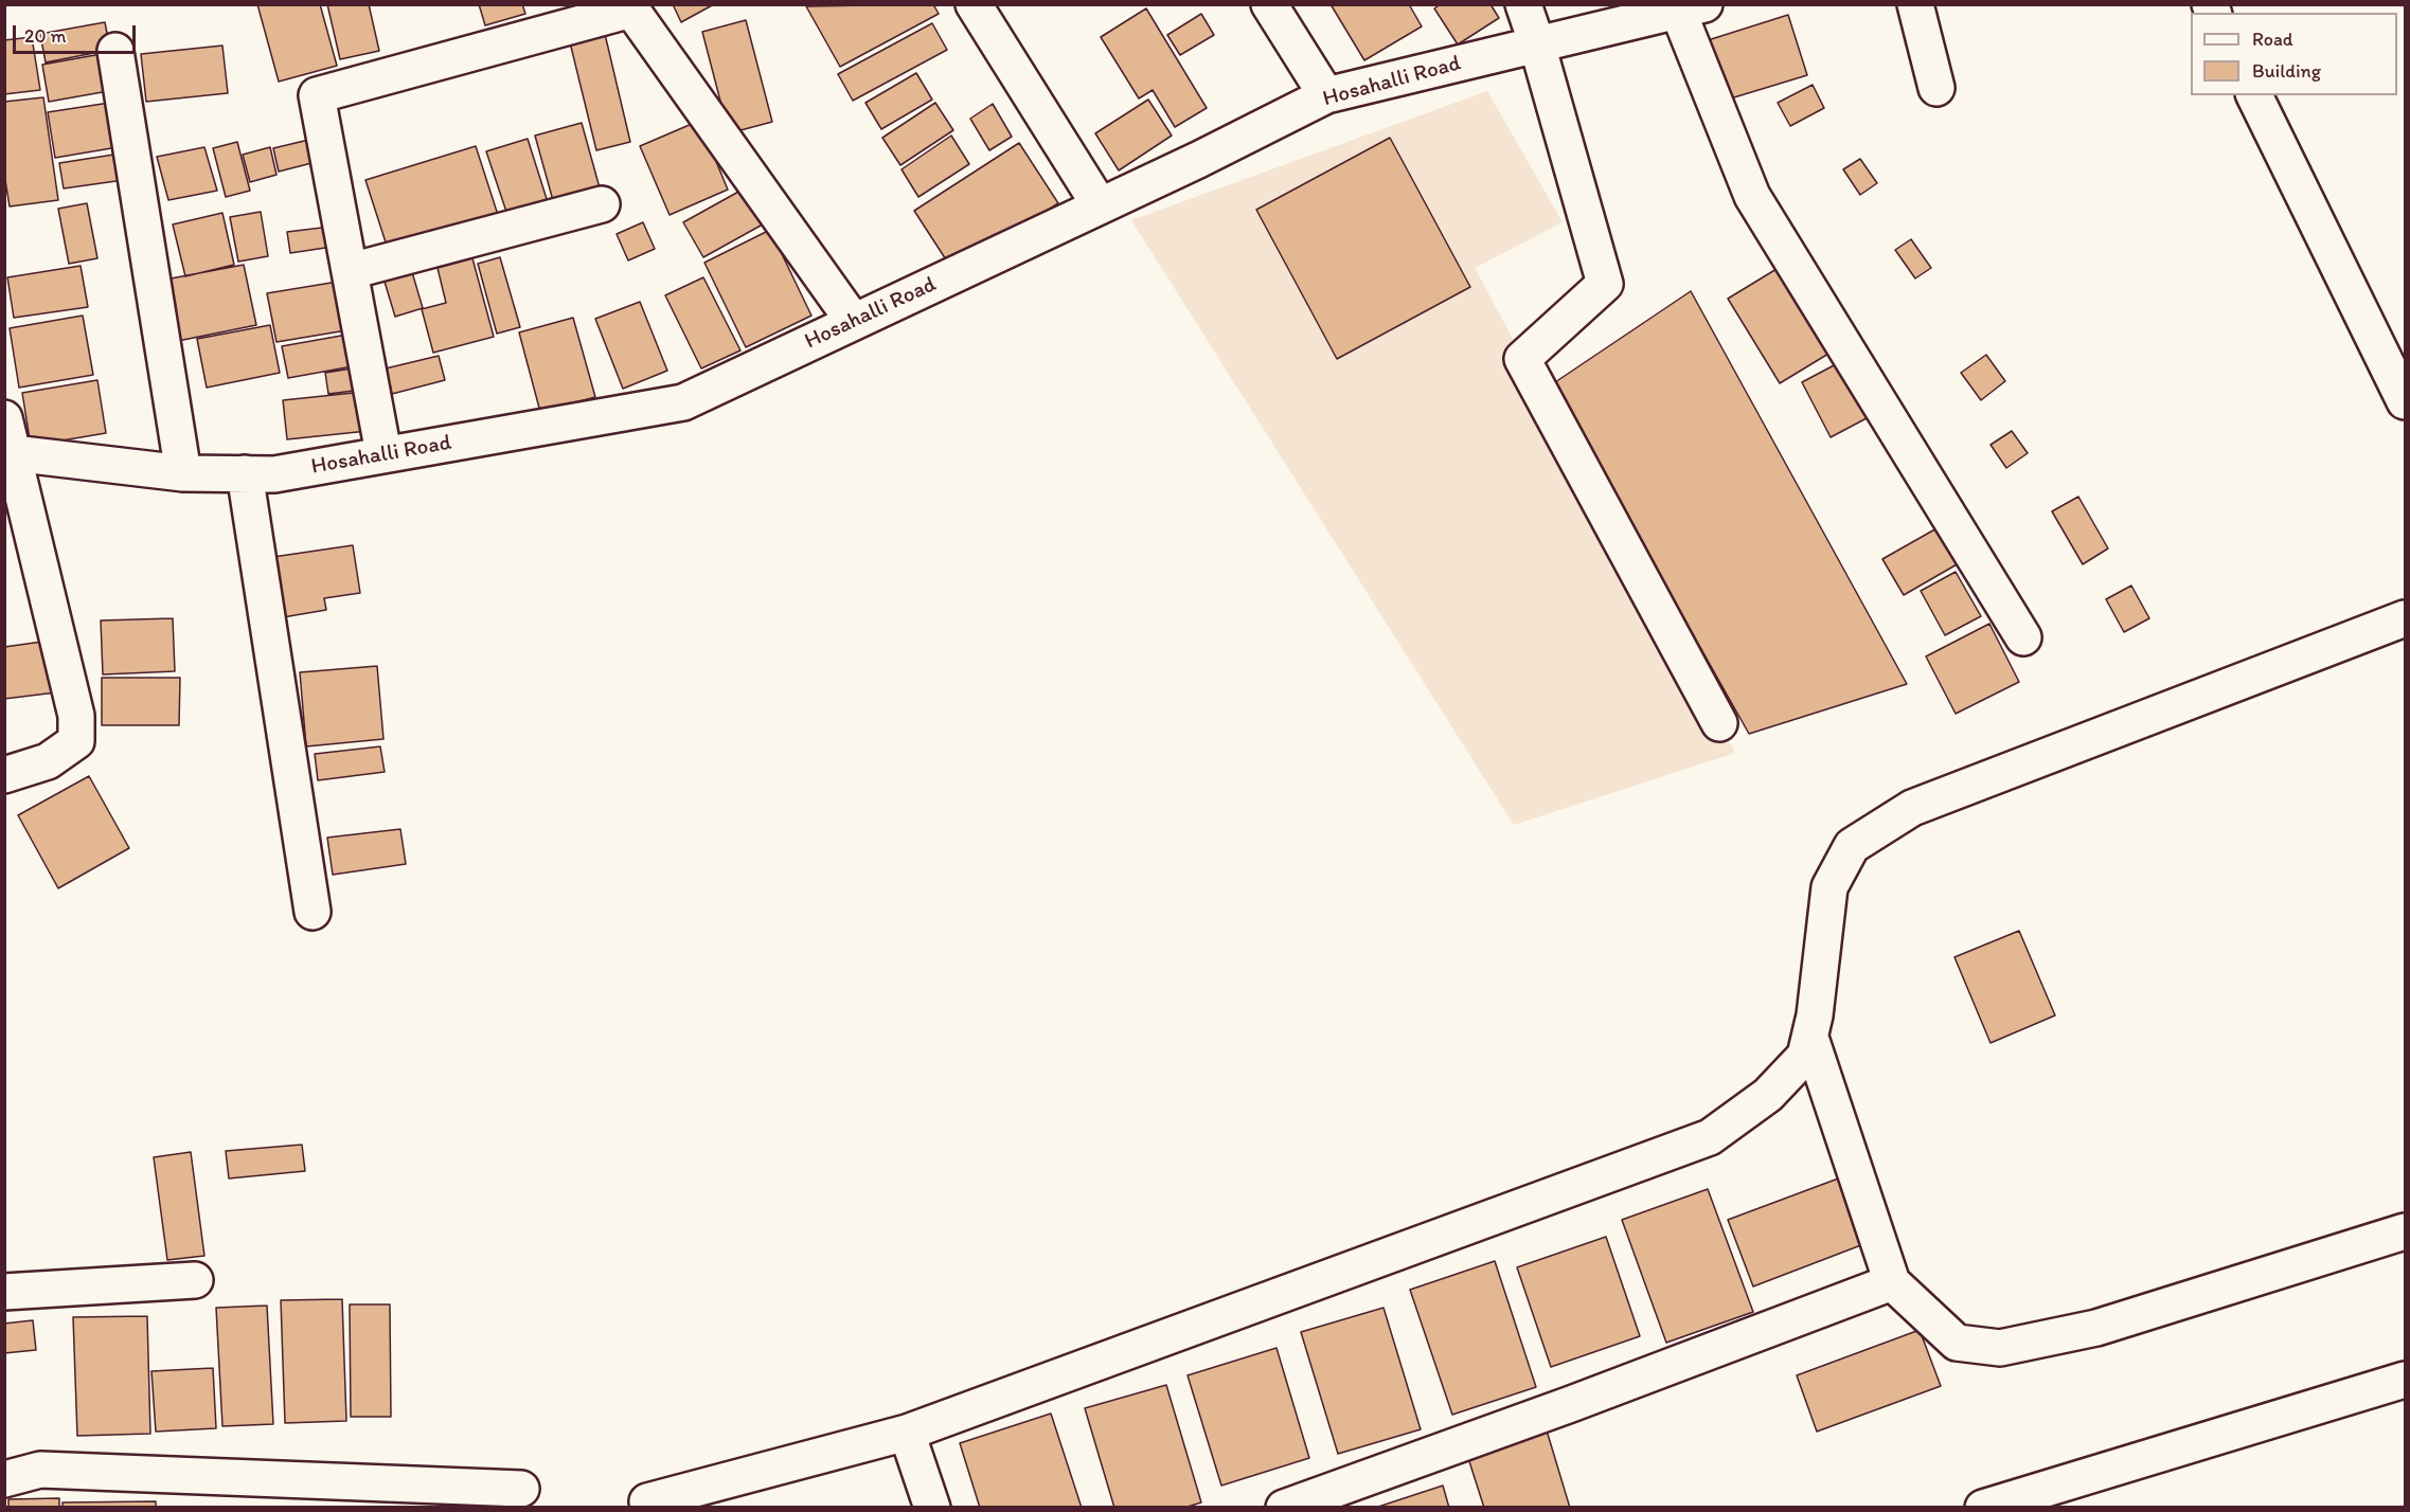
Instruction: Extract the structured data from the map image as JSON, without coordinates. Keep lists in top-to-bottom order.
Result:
{
  "streets": {
    "street": ["Hosahalli Road"]
  },
  "legend": ["Road", "Building"],
  "scale_bar": "20 m"
}
